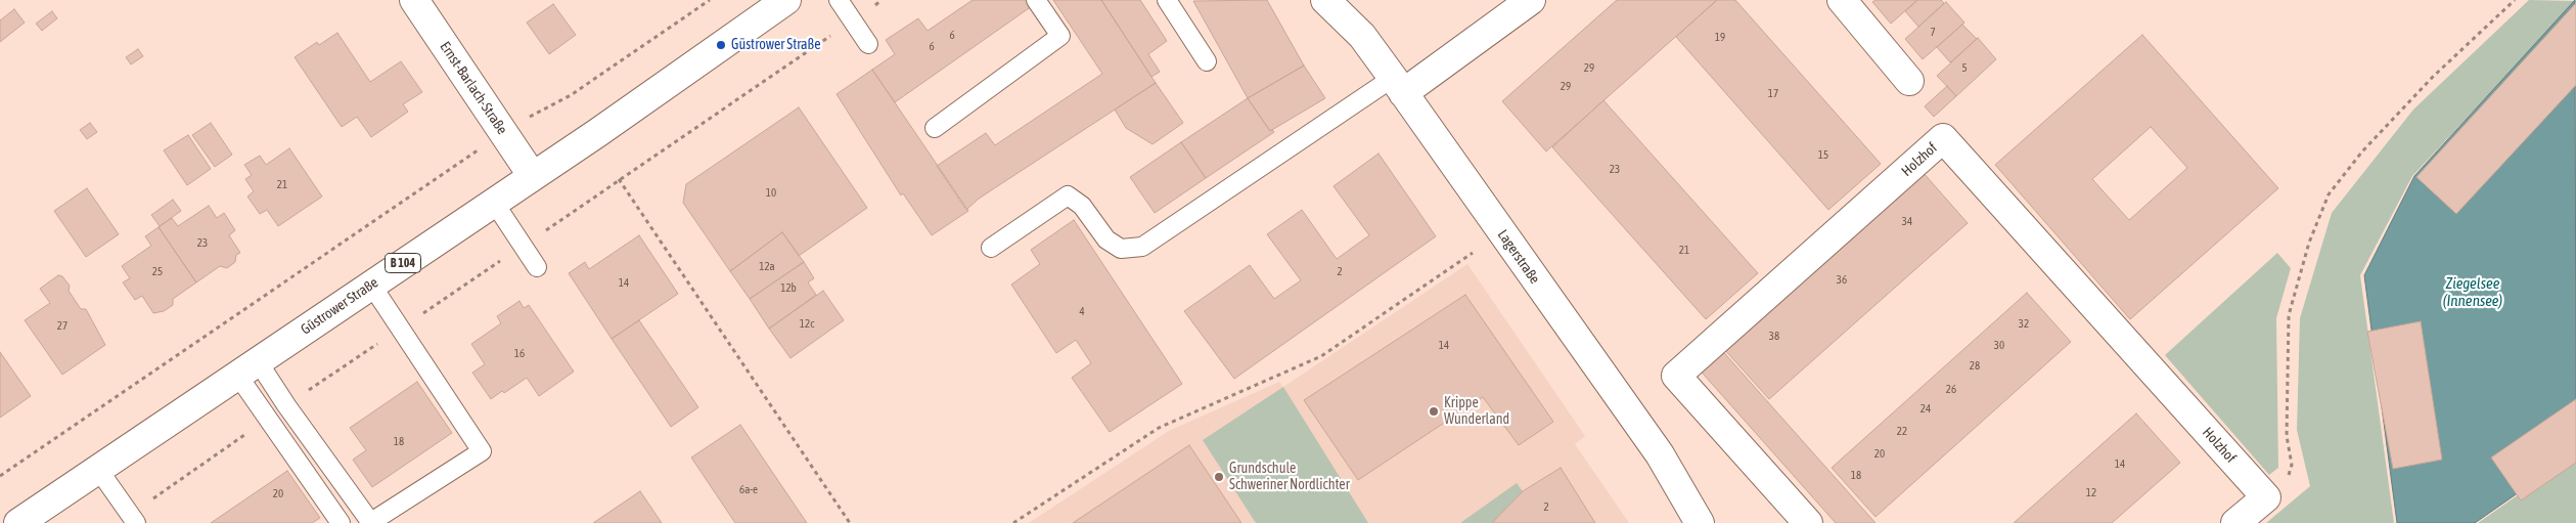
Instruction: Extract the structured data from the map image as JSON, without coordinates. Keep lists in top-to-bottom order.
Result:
{
  "streets": {
    "street": [
      "Ernst-Barlach-Straße",
      "Holzhof",
      "Lagerstraße",
      "B 104",
      "Güstrower Straße"
    ]
  },
  "crossings": [
    ["Ernst-Barlach-Straße", "Güstrower Straße"]
  ],
  "water": ["Ziegelsee (Innensee)"],
  "places": ["Güstrower Straße", "Krippe Wunderland", "Grundschule Schweriner Nordlichter"],
  "house_numbers": [
    "7",
    "6",
    "19",
    "6",
    "29",
    "5",
    "29",
    "17",
    "15",
    "23",
    "21",
    "10",
    "34",
    "23",
    "21",
    "12a",
    "25",
    "2",
    "36",
    "14",
    "12b",
    "4",
    "12c",
    "32",
    "27",
    "38",
    "14",
    "30",
    "16",
    "28",
    "26",
    "24",
    "22",
    "18",
    "20",
    "14",
    "18",
    "6a-e",
    "12",
    "20",
    "2"
  ]
}
